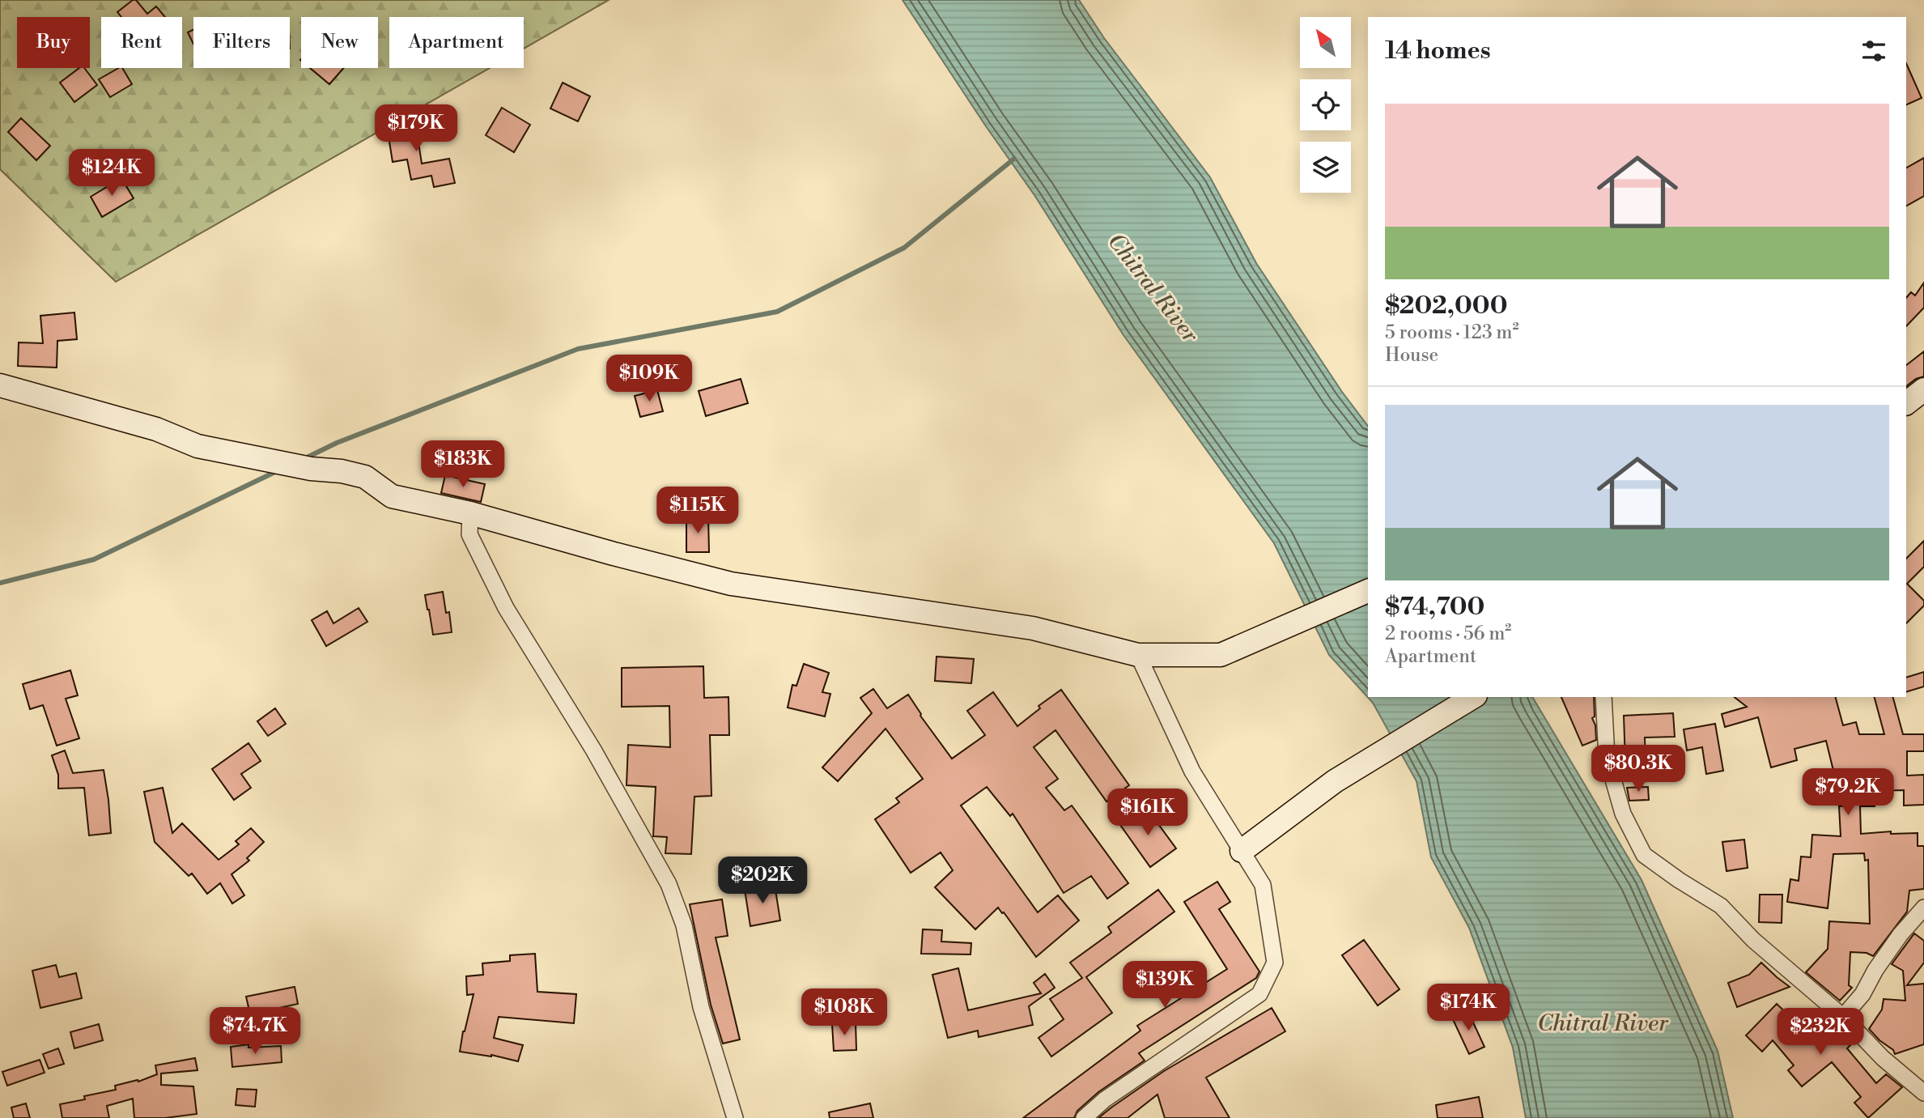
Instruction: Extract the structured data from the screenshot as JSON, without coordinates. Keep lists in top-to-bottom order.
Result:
{
  "water": ["Chitral River"],
  "north": "top left",
  "page": {
    "chip": [
      "Buy",
      "Rent",
      "Filters",
      "New",
      "Apartment"
    ],
    "heading": "14 homes",
    "list": [
      {
        "name": "$202,000",
        "note": "5 rooms · 123 m² · House"
      },
      {
        "name": "$74,700",
        "note": "2 rooms · 56 m² · Apartment"
      }
    ],
    "price": [
      "$179K",
      "$124K",
      "$109K",
      "$183K",
      "$115K",
      "$80.3K",
      "$79.2K",
      "$161K",
      "$202K",
      "$139K",
      "$174K",
      "$108K",
      "$74.7K",
      "$232K"
    ]
  }
}
